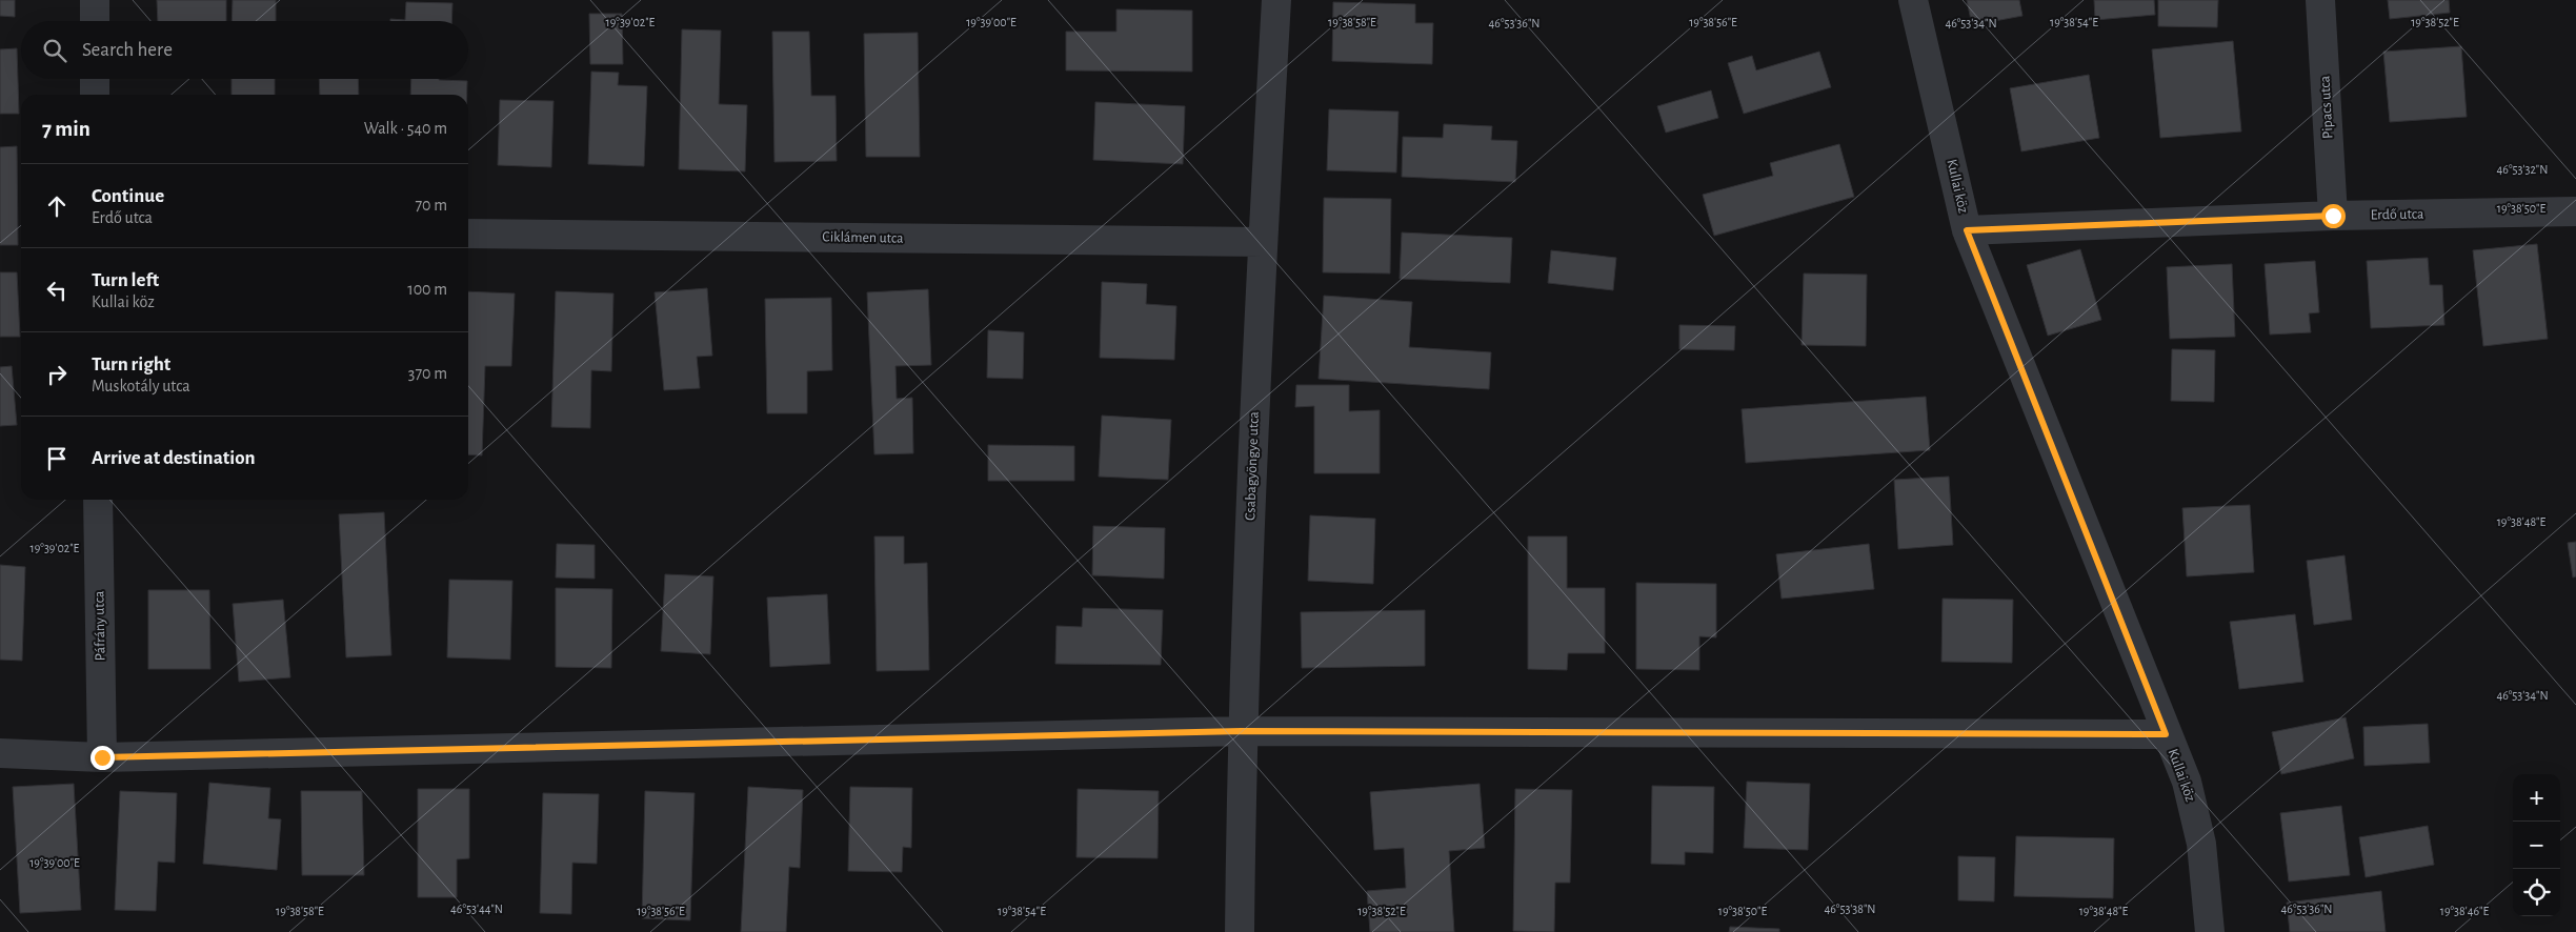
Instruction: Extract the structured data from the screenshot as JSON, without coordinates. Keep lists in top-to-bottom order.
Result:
{
  "streets": {
    "street": [
      "Pipacs utca",
      "Kullai köz",
      "Erdő utca",
      "Ciklámen utca",
      "Csabagyöngye utca",
      "Páfrány utca"
    ]
  },
  "crossings": [
    ["Pipacs utca", "Erdő utca"],
    ["Kullai köz", "Erdő utca"],
    ["Ciklámen utca", "Csabagyöngye utca"]
  ],
  "page": {
    "search": "Search here",
    "heading": ["7 min", "Walk · 540 m"],
    "list": [
      ["Continue", "Erdő utca", "70 m"],
      ["Turn left", "Kullai köz", "100 m"],
      ["Turn right", "Muskotály utca", "370 m"],
      "Arrive at destination"
    ],
    "map_buttons": ["+", "−"]
  },
  "coordinates": [
    "19°39'02\"E",
    "19°39'00\"E",
    "19°38'58\"E",
    "19°38'56\"E",
    "19°38'54\"E",
    "19°38'52\"E",
    "46°53'36\"N",
    "46°53'34\"N",
    "46°53'32\"N",
    "19°38'50\"E",
    "19°38'48\"E",
    "46°53'44\"N",
    "46°53'38\"N",
    "19°38'46\"E"
  ]
}
